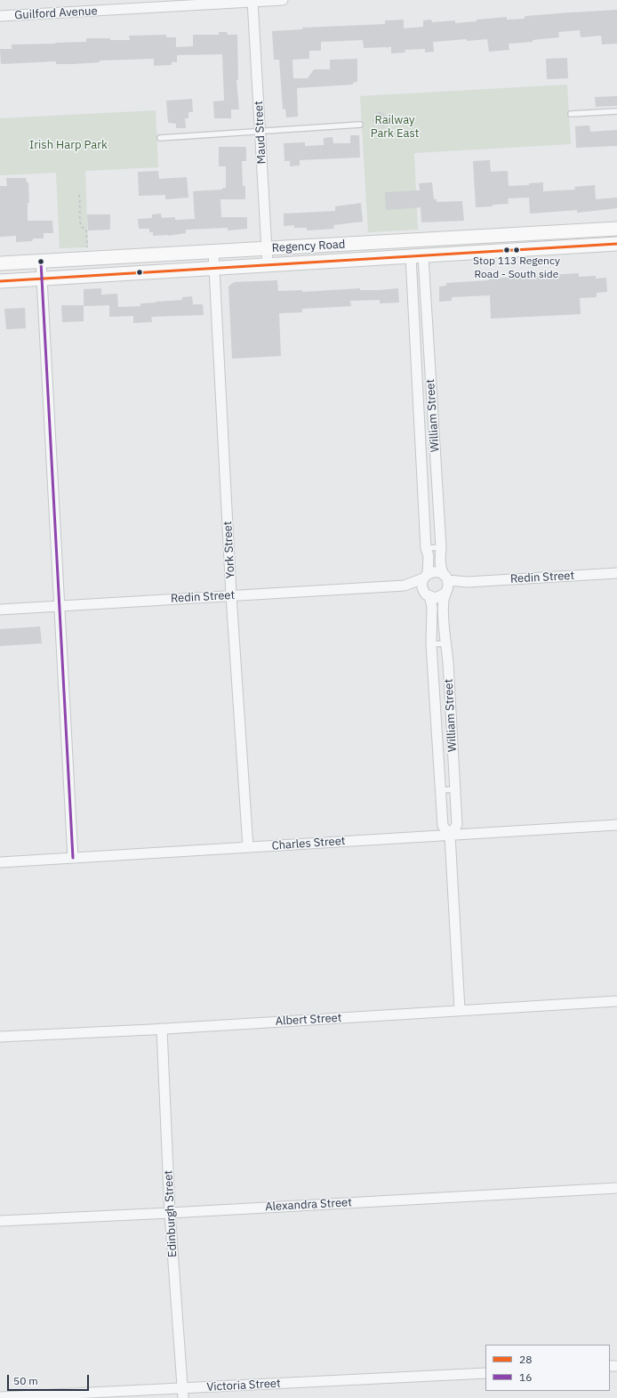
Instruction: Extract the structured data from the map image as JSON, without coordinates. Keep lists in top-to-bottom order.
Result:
{
  "streets": {
    "main road": ["Regency Road"],
    "street": [
      "Guilford Avenue",
      "Maud Street",
      "William Street",
      "York Street",
      "Redin Street",
      "Charles Street",
      "Albert Street",
      "Alexandra Street",
      "Edinburgh Street",
      "Victoria Street"
    ]
  },
  "crossings": [
    ["Guilford Avenue", "Maud Street"],
    ["Maud Street", "Regency Road"],
    ["Regency Road", "William Street"],
    ["Regency Road", "York Street"],
    ["William Street", "Redin Street"],
    ["William Street", "Charles Street"],
    ["William Street", "Albert Street"],
    ["York Street", "Redin Street"],
    ["York Street", "Charles Street"],
    ["Albert Street", "Edinburgh Street"],
    ["Alexandra Street", "Edinburgh Street"],
    ["Edinburgh Street", "Victoria Street"]
  ],
  "parks": ["Railway Park East", "Irish Harp Park"],
  "places": ["Stop 113 Regency Road - South side"],
  "lines": ["transit line 28", "transit line 16"],
  "legend": ["28", "16"],
  "scale_bar": "50 m"
}
